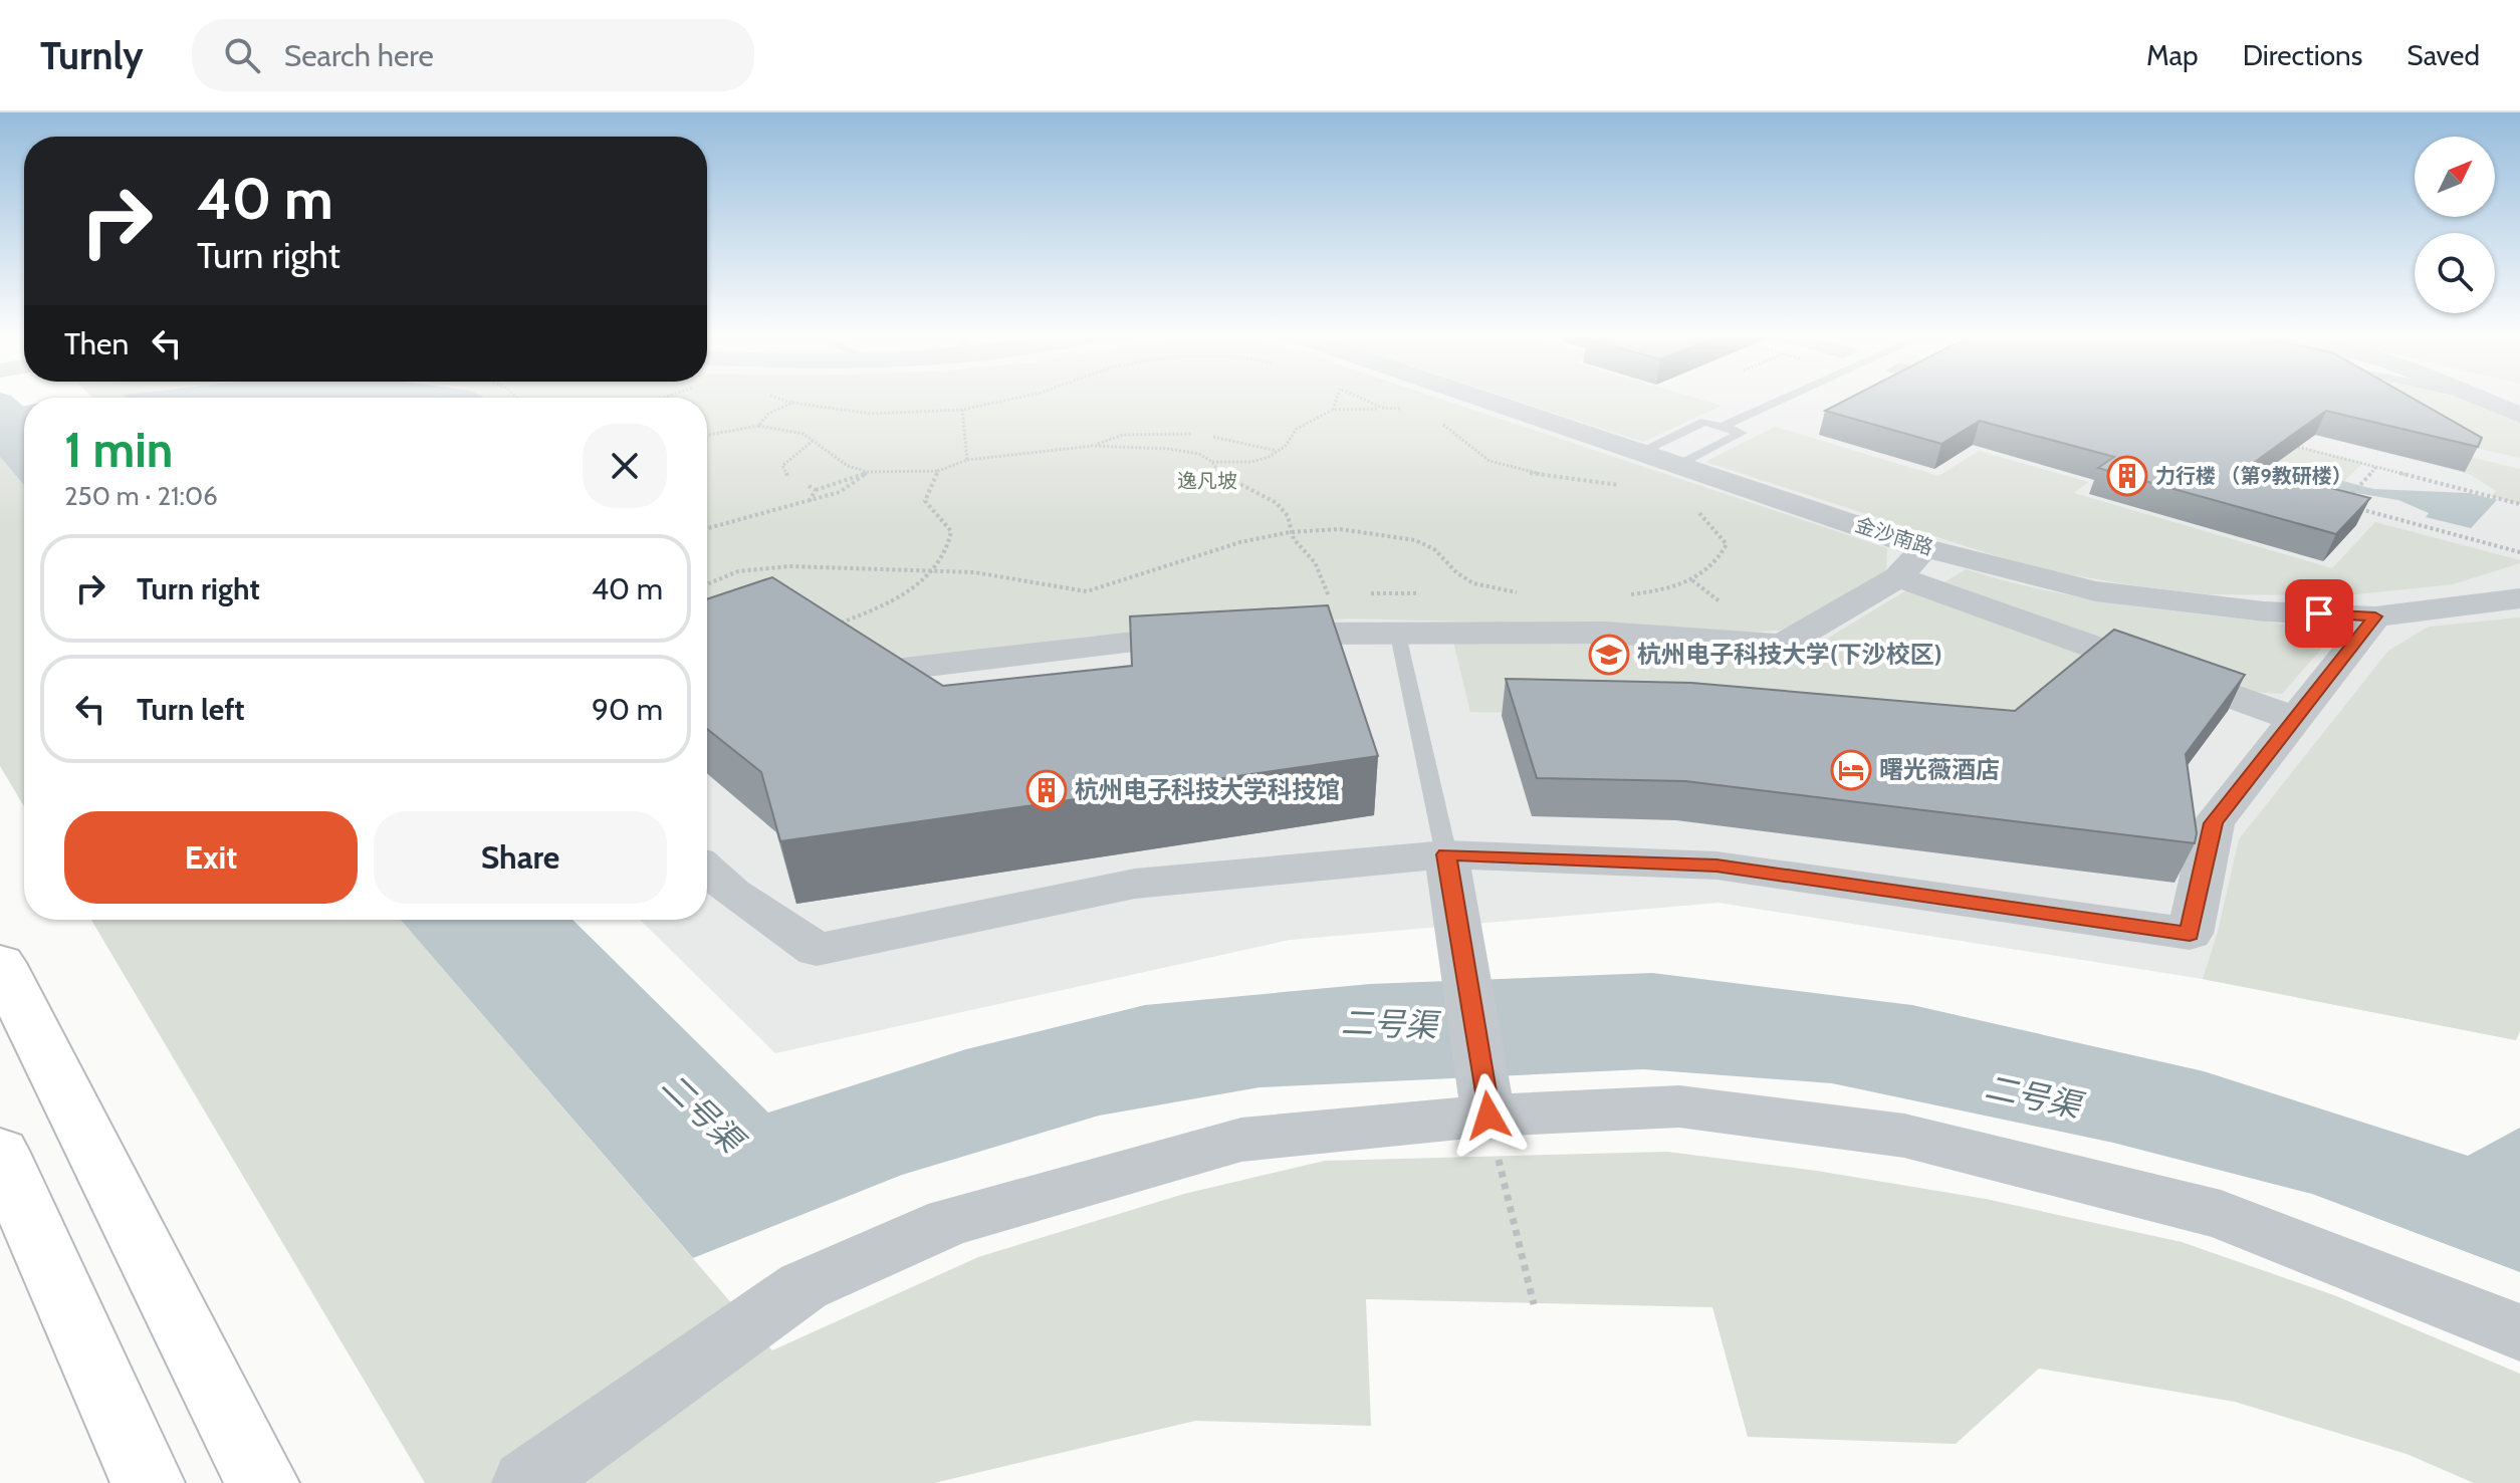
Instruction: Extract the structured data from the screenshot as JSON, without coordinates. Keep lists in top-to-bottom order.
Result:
{
  "streets": {
    "street": ["金沙南路"]
  },
  "water": ["二号渠"],
  "parks": ["逸凡坡"],
  "places": {
    "building": ["力行楼 （第9教研楼）", "杭州电子科技大学科技馆"],
    "school or university": ["杭州电子科技大学(下沙校区)"],
    "hotel": ["曙光薇酒店"]
  },
  "north": "top right",
  "page": {
    "header": "Turnly",
    "search": "Search here",
    "nav": ["Map", "Directions", "Saved"],
    "turn": ["40 m", "Turn right"],
    "then": "Then",
    "heading": ["1 min", "250 m · 21:06"],
    "list": [
      {
        "name": "Turn right",
        "value": "40 m"
      },
      {
        "name": "Turn left",
        "value": "90 m"
      }
    ],
    "buttons": ["Exit", "Share"]
  }
}
